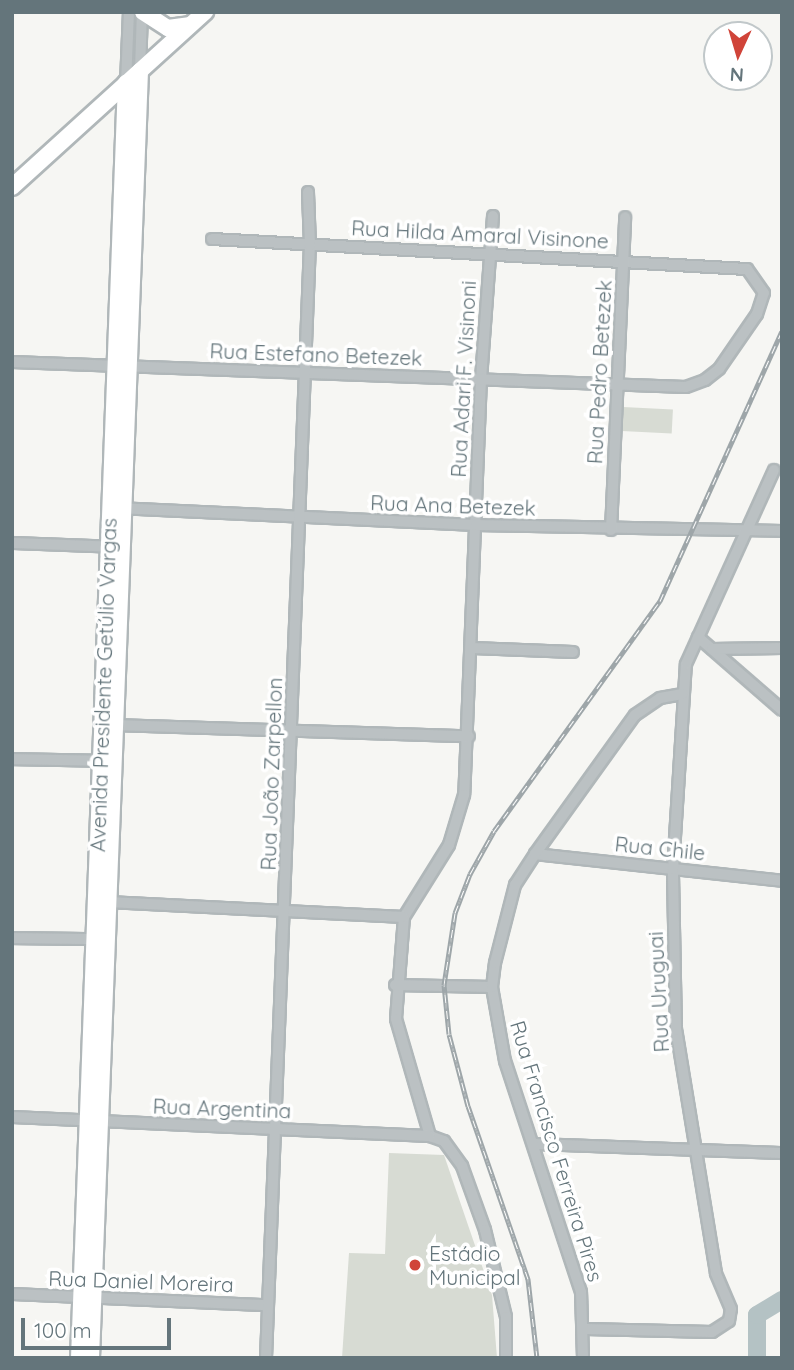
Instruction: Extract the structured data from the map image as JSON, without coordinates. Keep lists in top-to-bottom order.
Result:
{
  "streets": {
    "main road": ["Avenida Presidente Getúlio Vargas"],
    "street": [
      "Rua Hilda Amaral Visinone",
      "Rua Estefano Betezek",
      "Rua Pedro Betezek",
      "Rua Adari F. Visinoni",
      "Rua Ana Betezek",
      "Rua João Zarpellon",
      "Rua Chile",
      "Rua Uruguai",
      "Rua Argentina",
      "Rua Francisco Ferreira Pires",
      "Rua Daniel Moreira"
    ]
  },
  "crossings": [
    ["Rua Hilda Amaral Visinone", "Rua Estefano Betezek"],
    ["Rua Hilda Amaral Visinone", "Rua Pedro Betezek"],
    ["Rua Hilda Amaral Visinone", "Rua Adari F. Visinoni"],
    ["Rua Hilda Amaral Visinone", "Rua João Zarpellon"],
    ["Rua Estefano Betezek", "Rua Pedro Betezek"],
    ["Rua Estefano Betezek", "Rua Adari F. Visinoni"],
    ["Rua Estefano Betezek", "Avenida Presidente Getúlio Vargas"],
    ["Rua Estefano Betezek", "Rua João Zarpellon"],
    ["Rua Pedro Betezek", "Rua Ana Betezek"],
    ["Rua Adari F. Visinoni", "Rua Ana Betezek"],
    ["Rua Ana Betezek", "Avenida Presidente Getúlio Vargas"],
    ["Rua Ana Betezek", "Rua João Zarpellon"],
    ["Rua Ana Betezek", "Rua Uruguai"],
    ["Avenida Presidente Getúlio Vargas", "Rua Argentina"],
    ["Avenida Presidente Getúlio Vargas", "Rua Daniel Moreira"],
    ["Rua João Zarpellon", "Rua Argentina"],
    ["Rua João Zarpellon", "Rua Daniel Moreira"],
    ["Rua Chile", "Rua Uruguai"],
    ["Rua Chile", "Rua Francisco Ferreira Pires"],
    ["Rua Uruguai", "Rua Francisco Ferreira Pires"]
  ],
  "places": ["Estádio Municipal"],
  "scale_bar": "100 m",
  "north": "bottom"
}
